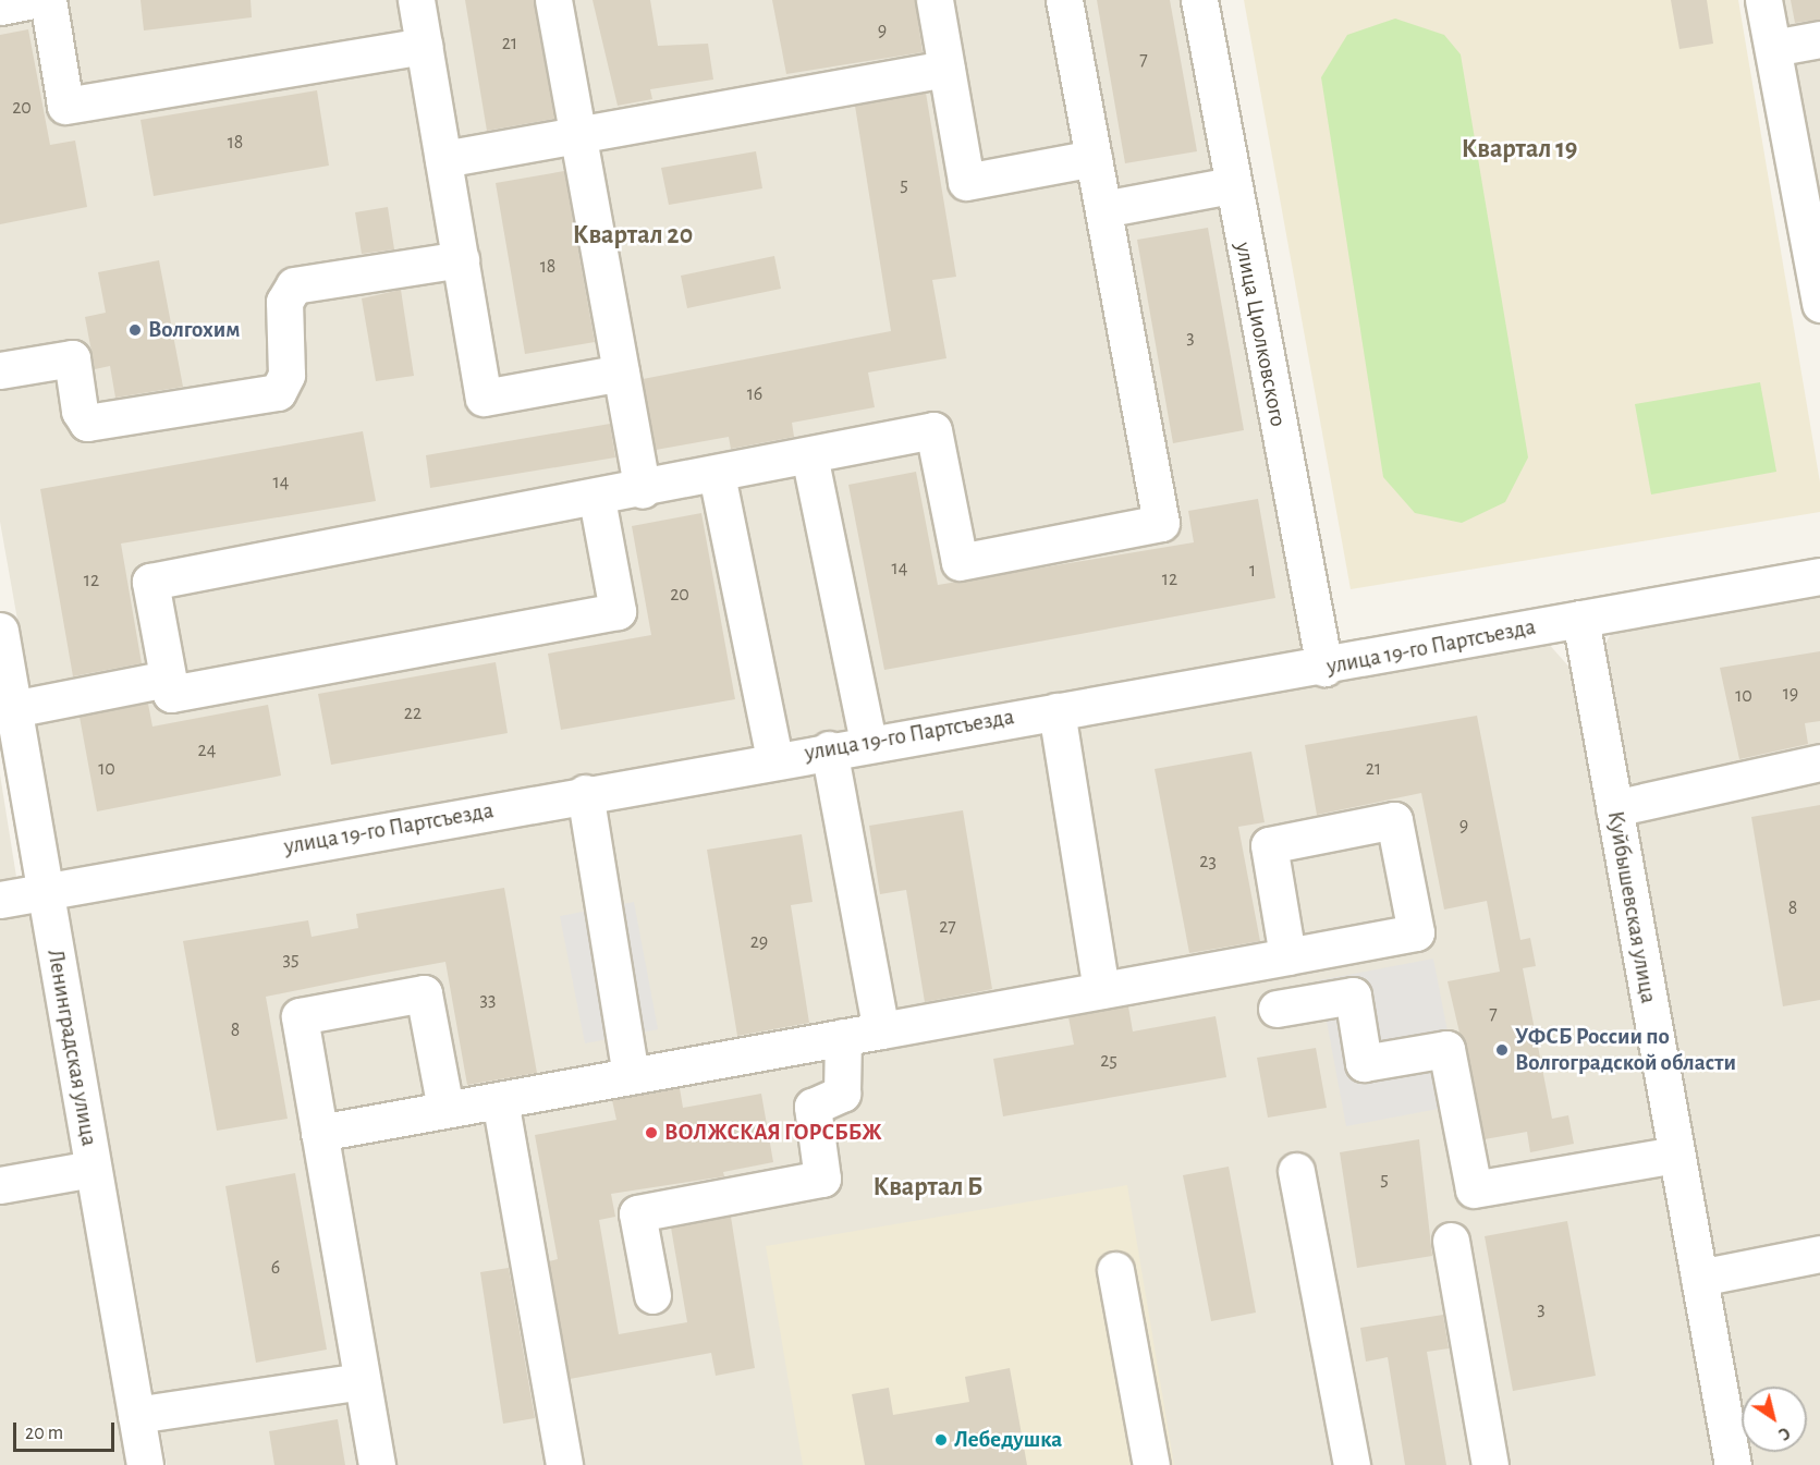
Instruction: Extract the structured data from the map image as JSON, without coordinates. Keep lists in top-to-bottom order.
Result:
{
  "streets": {
    "street": [
      "улица Циолковского",
      "улица 19-го Партсъезда",
      "Куйбышевская улица",
      "Ленинградская улица"
    ]
  },
  "crossings": [
    ["улица Циолковского", "улица 19-го Партсъезда"],
    ["улица 19-го Партсъезда", "Куйбышевская улица"],
    ["улица 19-го Партсъезда", "Ленинградская улица"]
  ],
  "districts": ["Квартал 19", "Квартал 20", "Квартал Б"],
  "places": [
    "Волгохим",
    "УФСБ России по Волгоградской области",
    "ВОЛЖСКАЯ ГОРСББЖ",
    "Лебедушка"
  ],
  "house_numbers": [
    "9",
    "21",
    "7",
    "20",
    "18",
    "5",
    "18",
    "3",
    "16",
    "14",
    "14",
    "1",
    "12",
    "12",
    "20",
    "19",
    "10",
    "22",
    "24",
    "10",
    "21",
    "9",
    "23",
    "8",
    "27",
    "29",
    "35",
    "33",
    "7",
    "8",
    "25",
    "5",
    "6",
    "3"
  ],
  "scale_bar": "20 m",
  "north": "bottom right"
}
